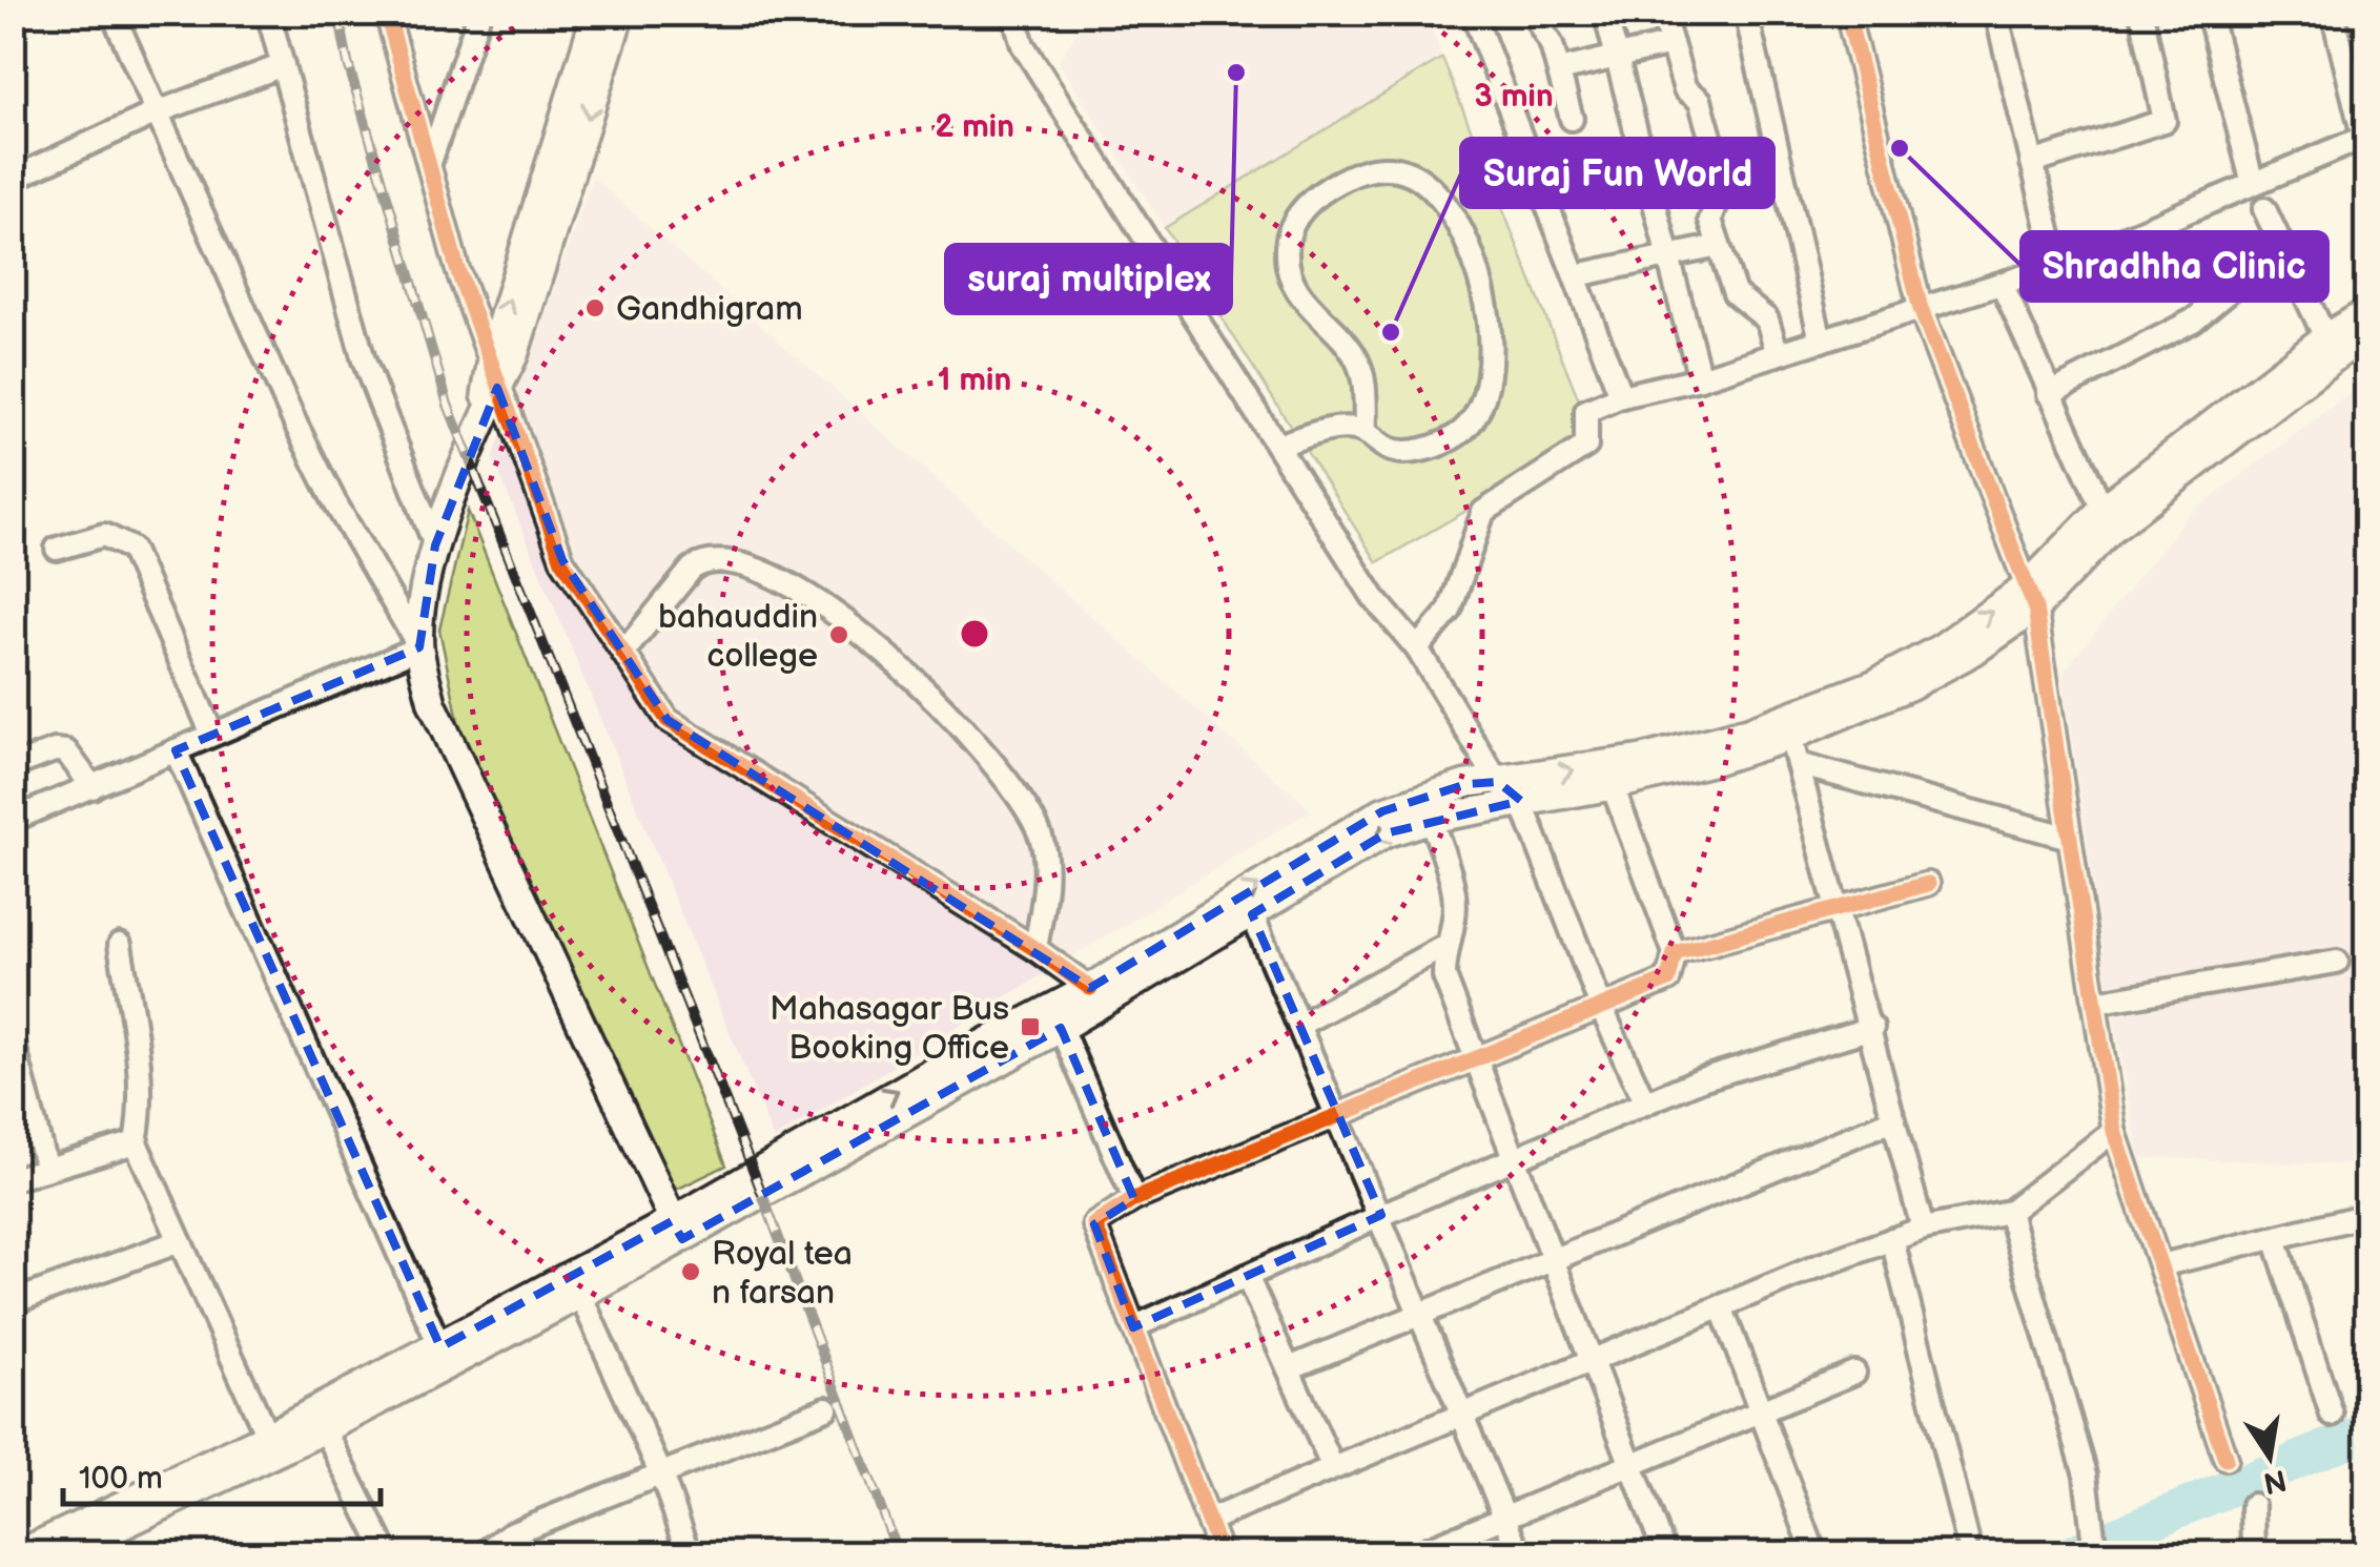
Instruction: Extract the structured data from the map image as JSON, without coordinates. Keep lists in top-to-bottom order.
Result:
{
  "places": {
    "other": [
      "suraj multiplex",
      "Shradhha Clinic",
      "Gandhigram",
      "Suraj Fun World",
      "bahauddin college",
      "Royal tea n farsan"
    ],
    "transit": ["Mahasagar Bus Booking Office"]
  },
  "scale_bar": "100 m",
  "north": "bottom",
  "rings": ["3 min", "2 min", "1 min"]
}
